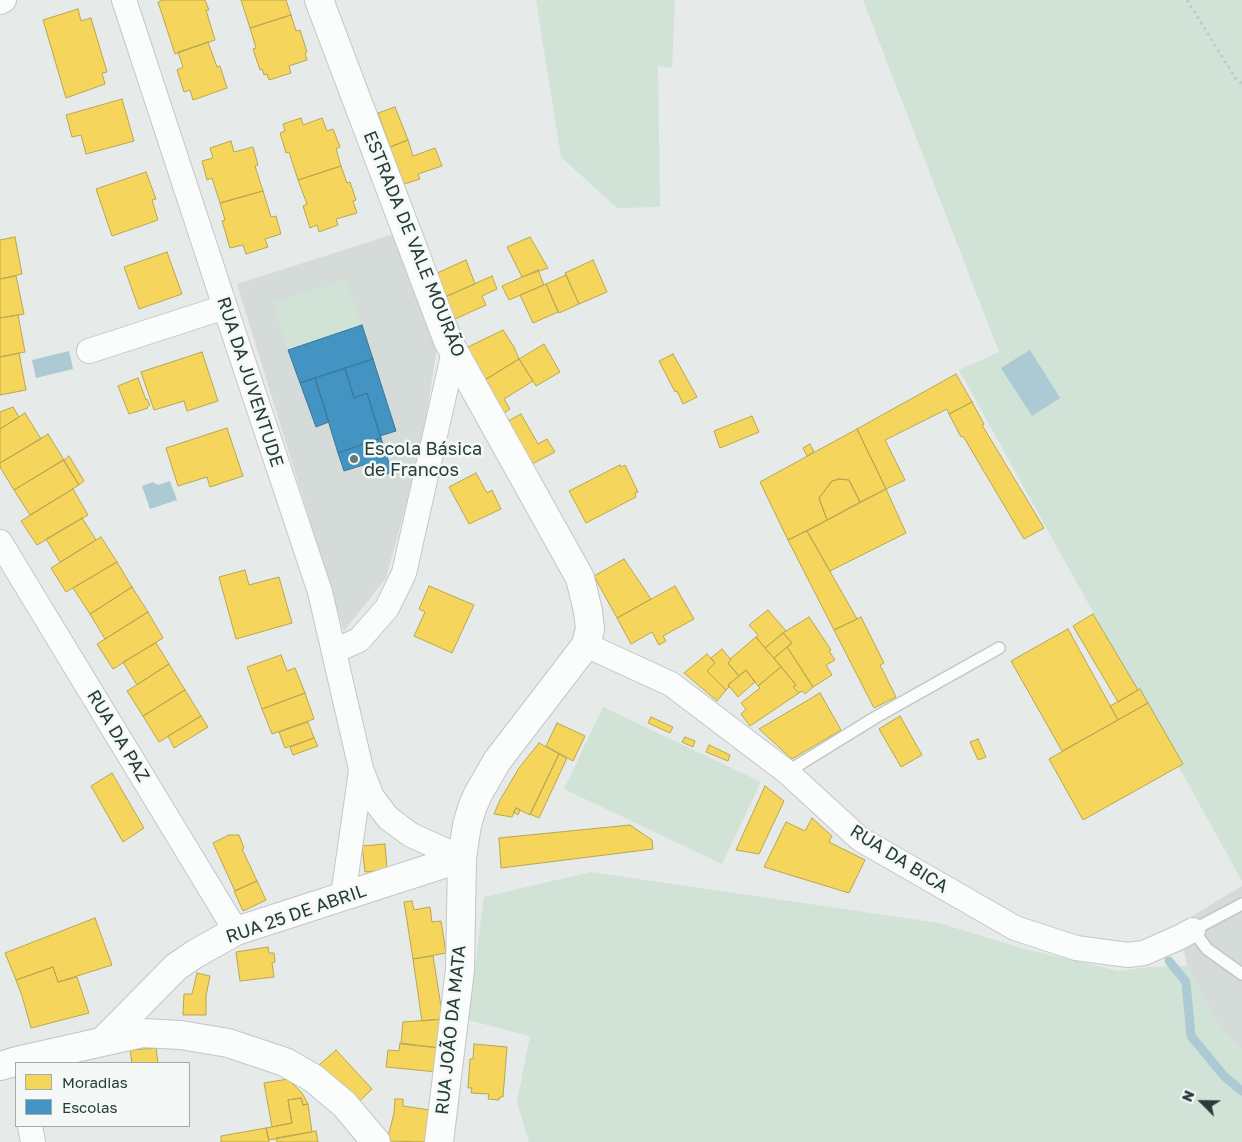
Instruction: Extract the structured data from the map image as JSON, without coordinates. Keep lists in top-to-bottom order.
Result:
{
  "streets": {
    "street": [
      "ESTRADA DE VALE MOURÃO",
      "RUA DA JUVENTUDE",
      "RUA DA PAZ",
      "RUA DA BICA",
      "RUA 25 DE ABRIL",
      "RUA JOÃO DA MATA"
    ]
  },
  "crossings": [
    ["ESTRADA DE VALE MOURÃO", "RUA DA BICA"],
    ["ESTRADA DE VALE MOURÃO", "RUA JOÃO DA MATA"],
    ["RUA DA PAZ", "RUA 25 DE ABRIL"],
    ["RUA DA BICA", "RUA JOÃO DA MATA"],
    ["RUA 25 DE ABRIL", "RUA JOÃO DA MATA"]
  ],
  "places": ["Escola Básica de Francos"],
  "legend": ["Moradias", "Escolas"],
  "north": "top left"
}
